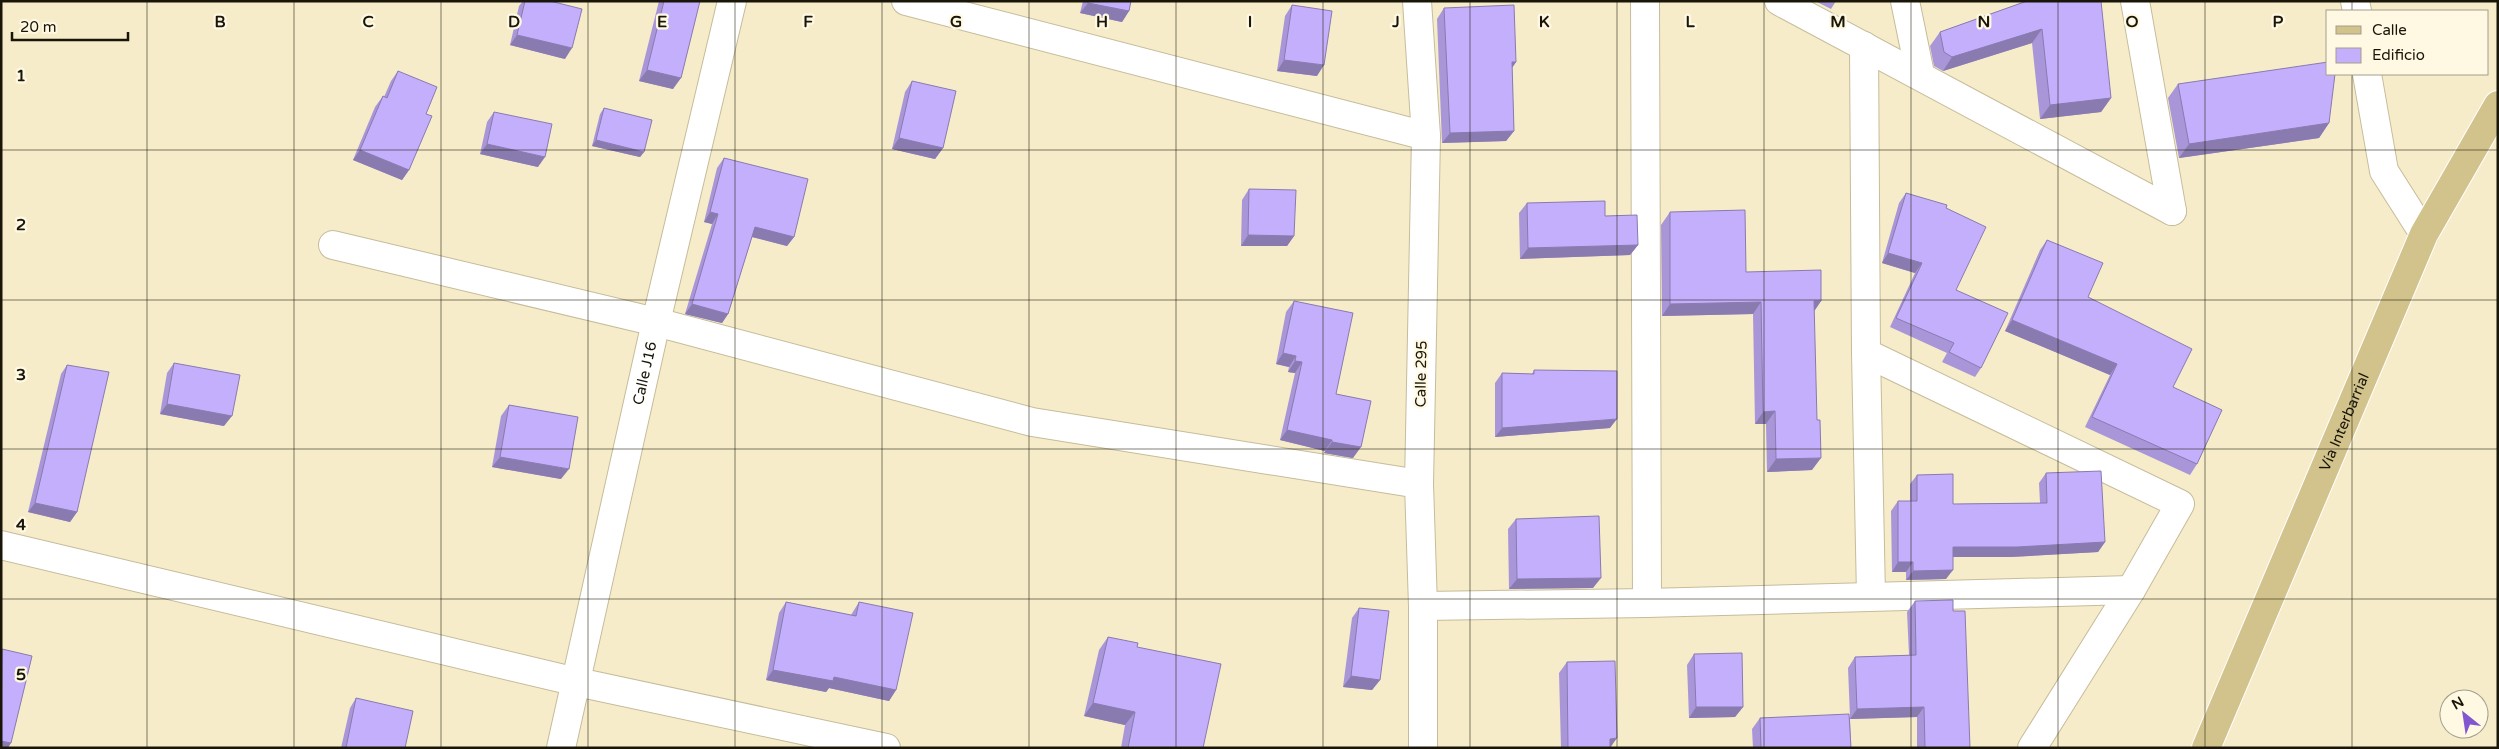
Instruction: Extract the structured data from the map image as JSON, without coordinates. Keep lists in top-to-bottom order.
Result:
{
  "streets": {
    "main road": ["Vía Interbarrial"],
    "street": ["Calle J16", "Calle 295"]
  },
  "legend": ["Calle", "Edificio"],
  "scale_bar": "20 m",
  "north": "top left",
  "grid": {
    "columns": [
      "B",
      "C",
      "D",
      "E",
      "F",
      "G",
      "H",
      "I",
      "J",
      "K",
      "L",
      "M",
      "N",
      "O",
      "P"
    ],
    "rows": [
      "1",
      "2",
      "3",
      "4",
      "5"
    ]
  }
}
